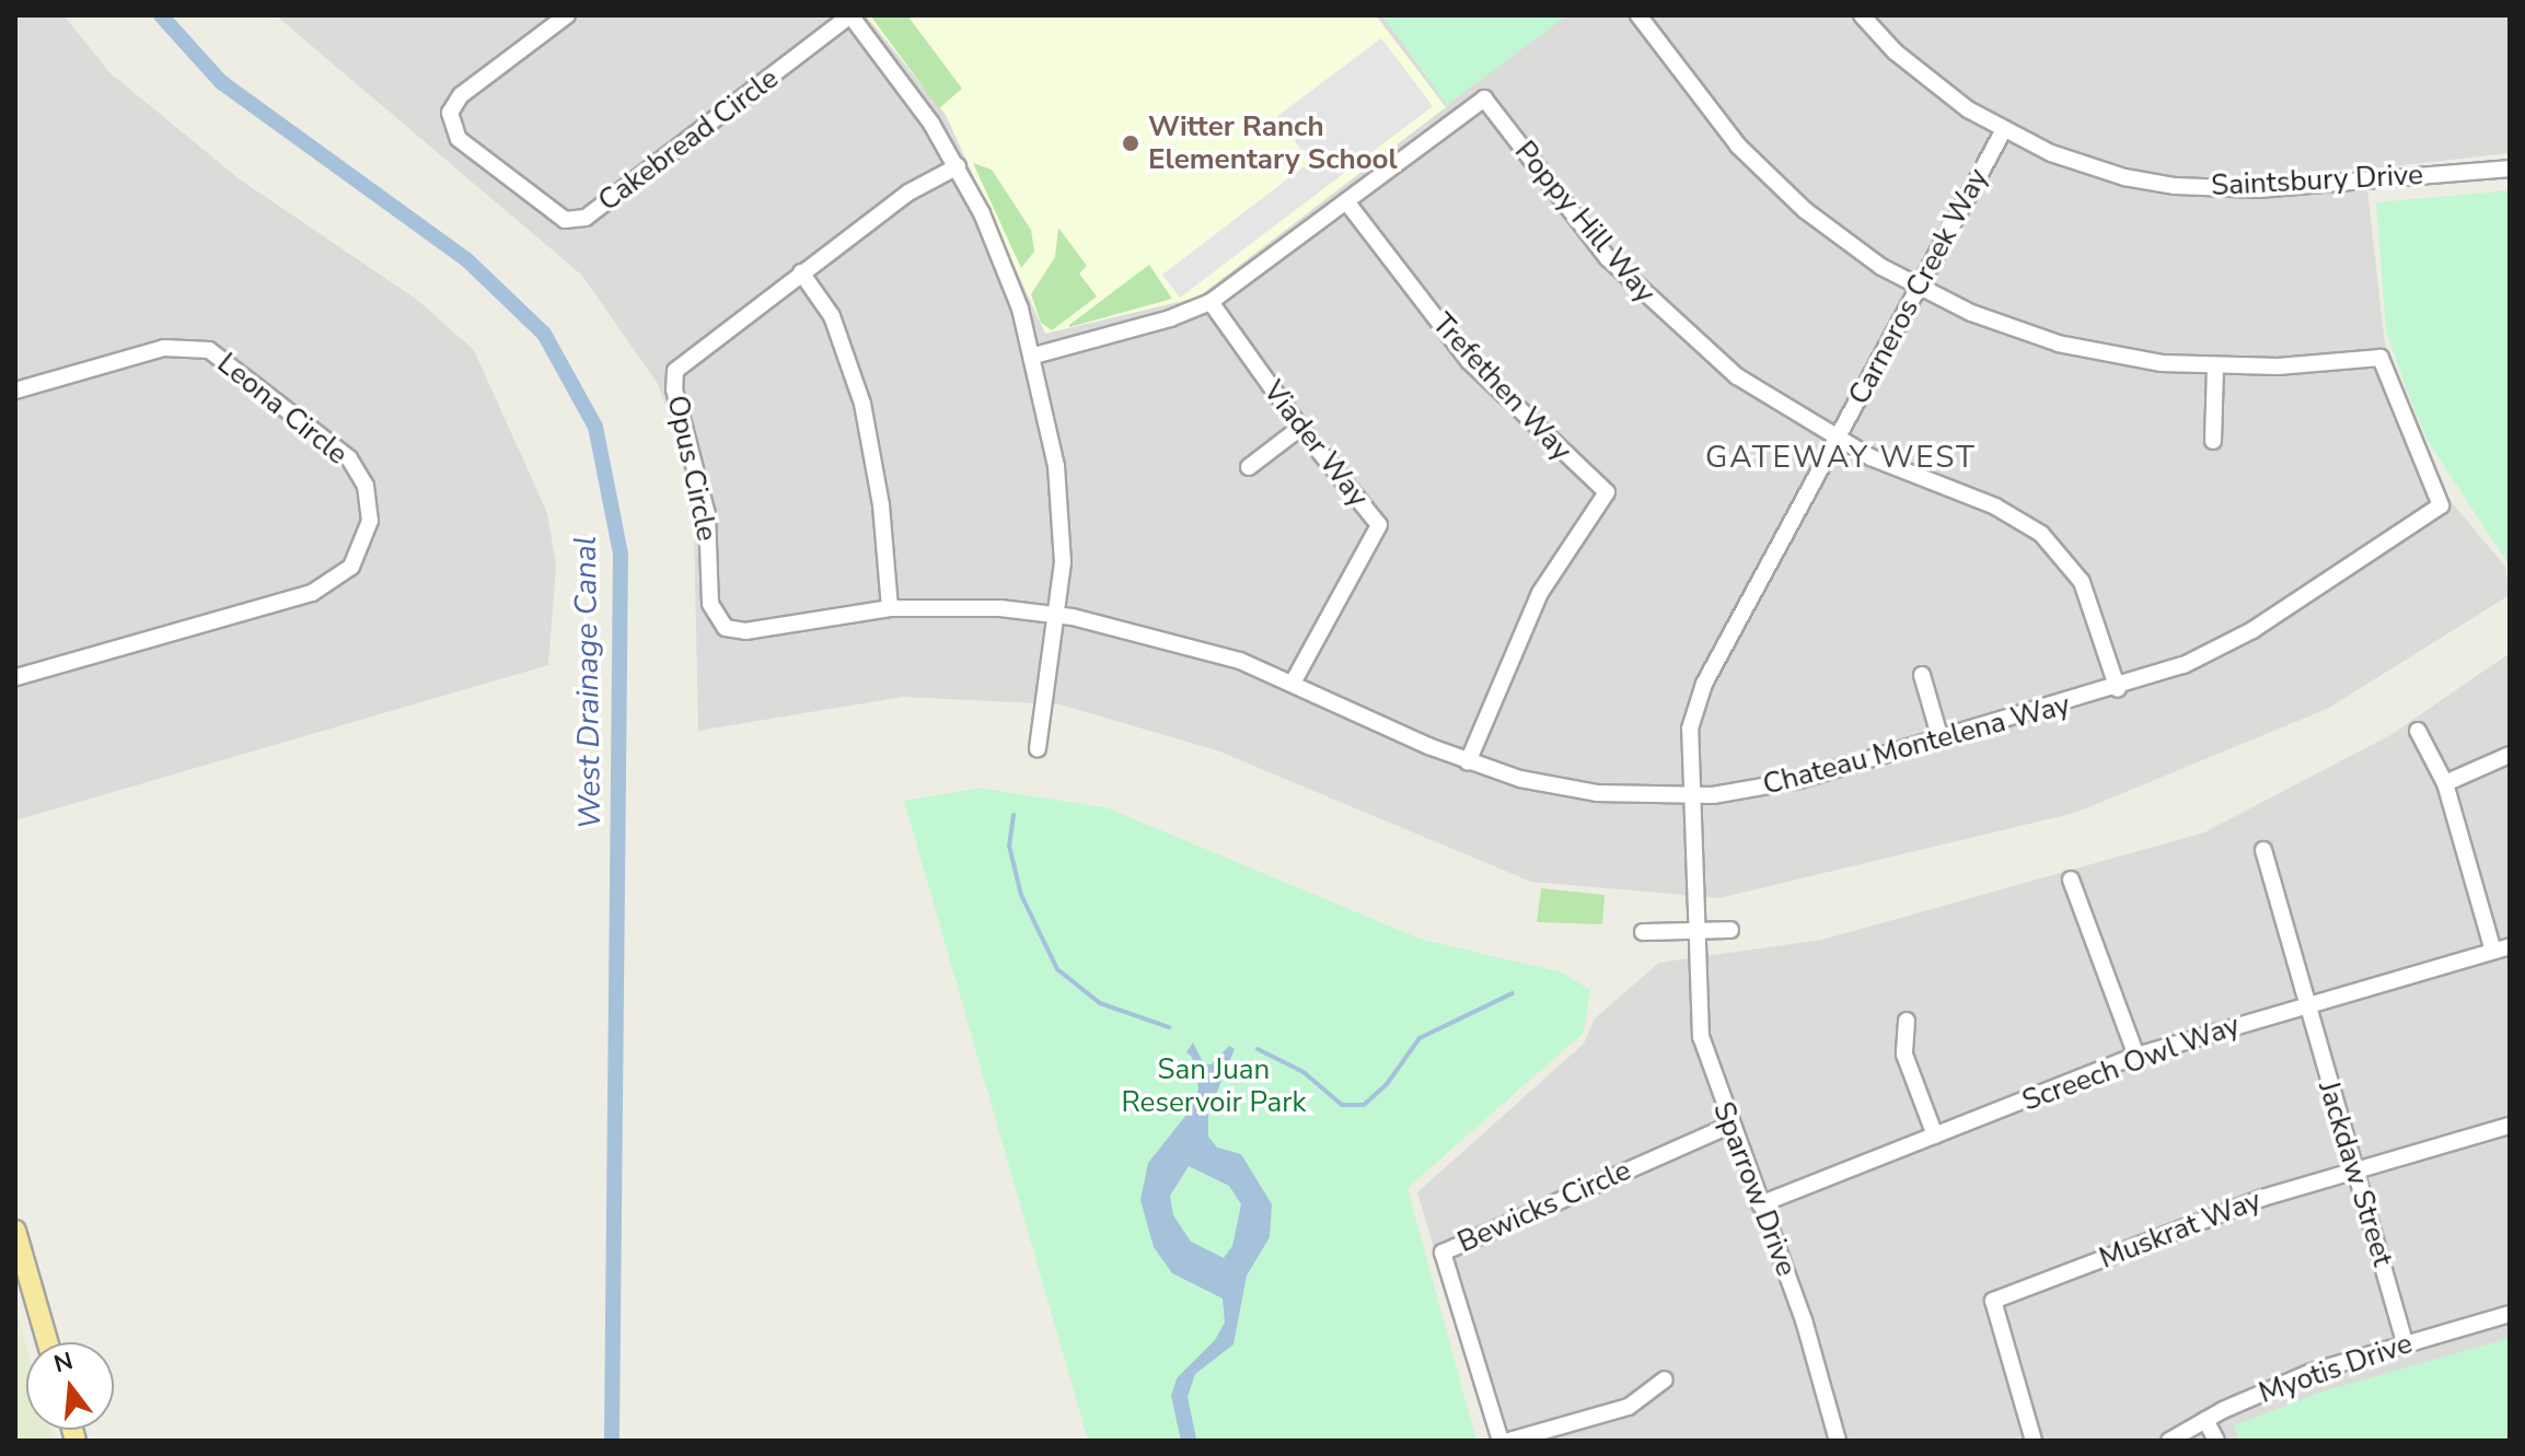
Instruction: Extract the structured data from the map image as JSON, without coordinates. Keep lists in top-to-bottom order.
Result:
{
  "streets": {
    "street": [
      "Cakebread Circle",
      "Saintsbury Drive",
      "Poppy Hill Way",
      "Carneros Creek Way",
      "Trefethen Way",
      "Leona Circle",
      "Viader Way",
      "Opus Circle",
      "Chateau Montelena Way",
      "Screech Owl Way",
      "Jackdaw Street",
      "Sparrow Drive",
      "Bewicks Circle",
      "Muskrat Way",
      "Myotis Drive"
    ]
  },
  "crossings": [
    ["Saintsbury Drive", "Carneros Creek Way"],
    ["Poppy Hill Way", "Carneros Creek Way"],
    ["Poppy Hill Way", "Trefethen Way"],
    ["Poppy Hill Way", "Viader Way"],
    ["Poppy Hill Way", "Chateau Montelena Way"],
    ["Carneros Creek Way", "Chateau Montelena Way"],
    ["Carneros Creek Way", "Sparrow Drive"],
    ["Trefethen Way", "Chateau Montelena Way"],
    ["Viader Way", "Chateau Montelena Way"],
    ["Opus Circle", "Chateau Montelena Way"],
    ["Screech Owl Way", "Jackdaw Street"],
    ["Screech Owl Way", "Sparrow Drive"],
    ["Jackdaw Street", "Muskrat Way"],
    ["Jackdaw Street", "Myotis Drive"],
    ["Sparrow Drive", "Bewicks Circle"]
  ],
  "districts": ["GATEWAY WEST"],
  "water": ["West Drainage Canal"],
  "parks": ["San Juan Reservoir Park"],
  "places": ["Witter Ranch Elementary School"],
  "north": "top"
}
